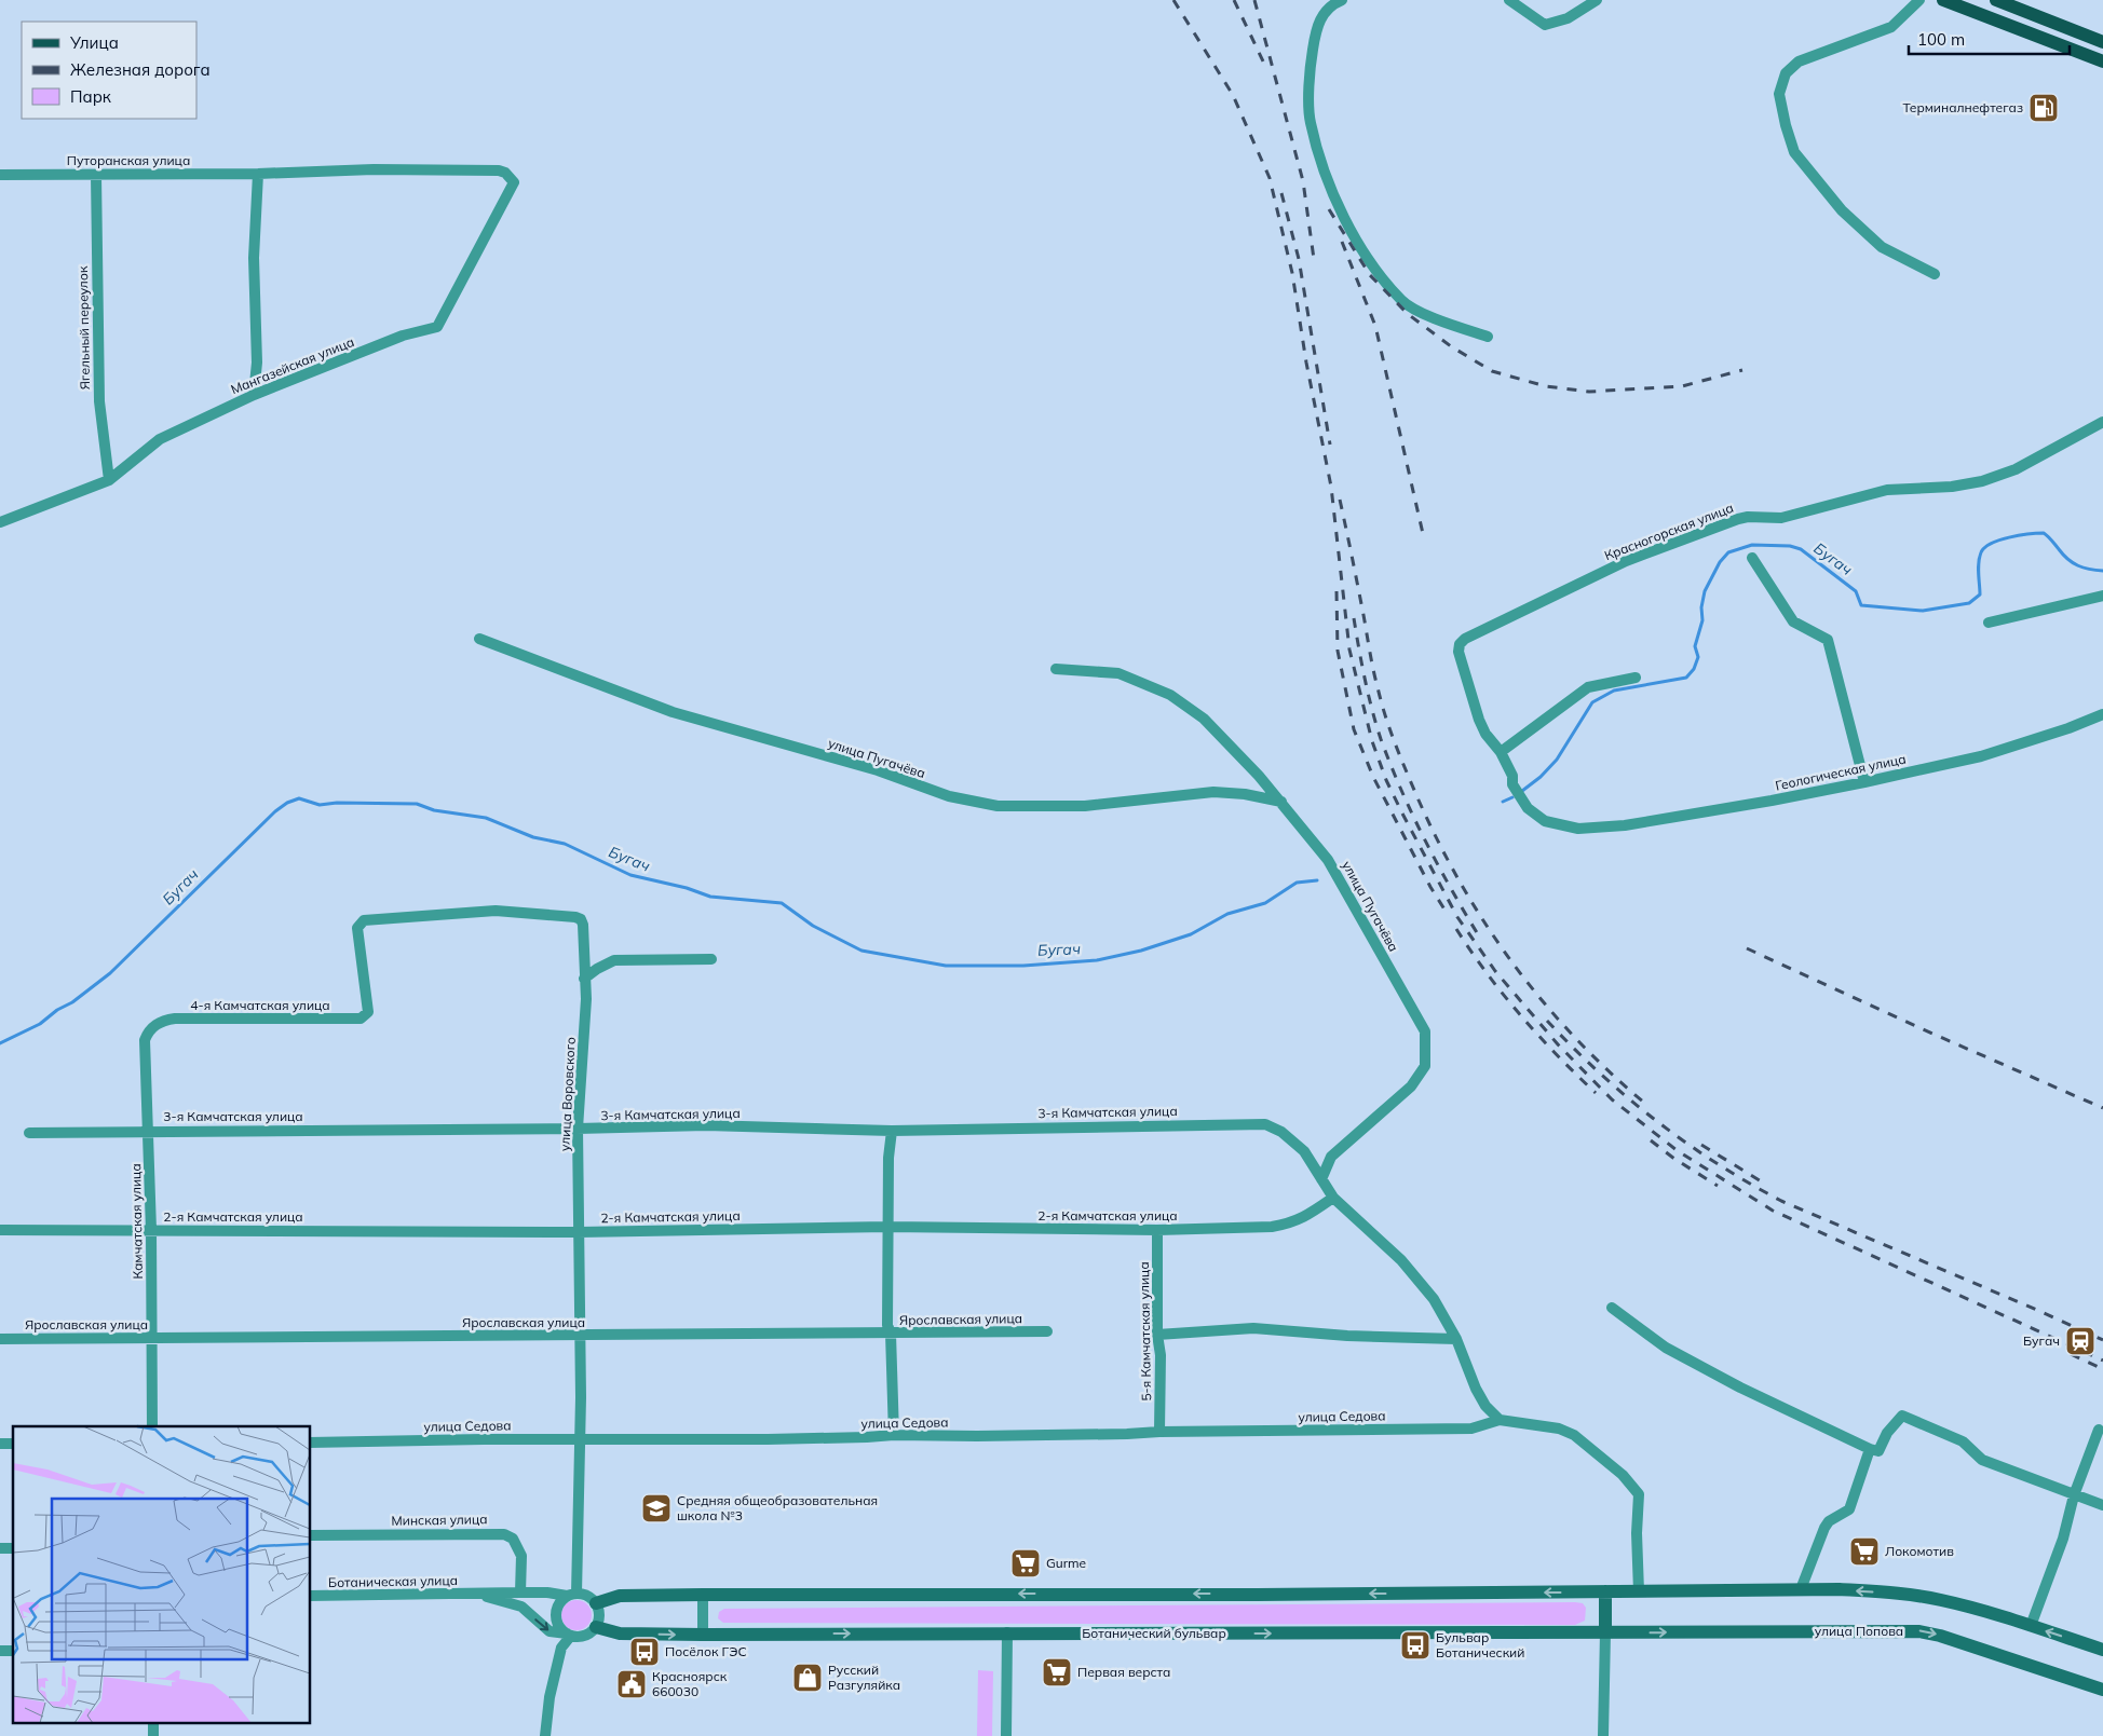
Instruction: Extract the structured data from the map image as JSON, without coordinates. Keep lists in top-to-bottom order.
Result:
{
  "streets": {
    "street": [
      "Путоранская улица",
      "Ягельный переулок",
      "Мангазейская улица",
      "Красногорская улица",
      "улица Пугачёва",
      "Геологическая улица",
      "4-я Камчатская улица",
      "улица Воровского",
      "3-я Камчатская улица",
      "2-я Камчатская улица",
      "Камчатская улица",
      "Ярославская улица",
      "5-я Камчатская улица",
      "улица Седова",
      "Минская улица",
      "Ботаническая улица",
      "улица Попова",
      "Ботанический бульвар"
    ]
  },
  "crossings": [
    ["Путоранская улица", "Ягельный переулок"],
    ["Путоранская улица", "Мангазейская улица"],
    ["Ягельный переулок", "Мангазейская улица"],
    ["Красногорская улица", "Геологическая улица"],
    ["улица Пугачёва", "3-я Камчатская улица"],
    ["4-я Камчатская улица", "улица Воровского"],
    ["4-я Камчатская улица", "Камчатская улица"],
    ["улица Воровского", "3-я Камчатская улица"],
    ["улица Воровского", "2-я Камчатская улица"],
    ["улица Воровского", "Ярославская улица"],
    ["улица Воровского", "улица Седова"],
    ["улица Воровского", "Ботаническая улица"],
    ["улица Воровского", "Ботанический бульвар"],
    ["3-я Камчатская улица", "2-я Камчатская улица"],
    ["3-я Камчатская улица", "Камчатская улица"],
    ["3-я Камчатская улица", "улица Седова"],
    ["2-я Камчатская улица", "Камчатская улица"],
    ["2-я Камчатская улица", "5-я Камчатская улица"],
    ["Камчатская улица", "Ярославская улица"],
    ["5-я Камчатская улица", "улица Седова"],
    ["Минская улица", "Ботаническая улица"],
    ["Ботаническая улица", "Ботанический бульвар"],
    ["улица Попова", "Ботанический бульвар"]
  ],
  "water": ["Бугач"],
  "places": {
    "fuel station": ["Терминалнефтегаз"],
    "station": ["Бугач"],
    "school or university": ["Средняя общеобразовательная школа №3"],
    "supermarket": ["Локомотив", "Gurme", "Первая верста"],
    "bus stop": ["Бульвар Ботанический", "Посёлок ГЭС"],
    "shop": ["Русский Разгуляйка"],
    "public building": ["Красноярск 660030"]
  },
  "legend": ["Улица", "Железная дорога", "Парк"],
  "scale_bar": "100 m"
}
